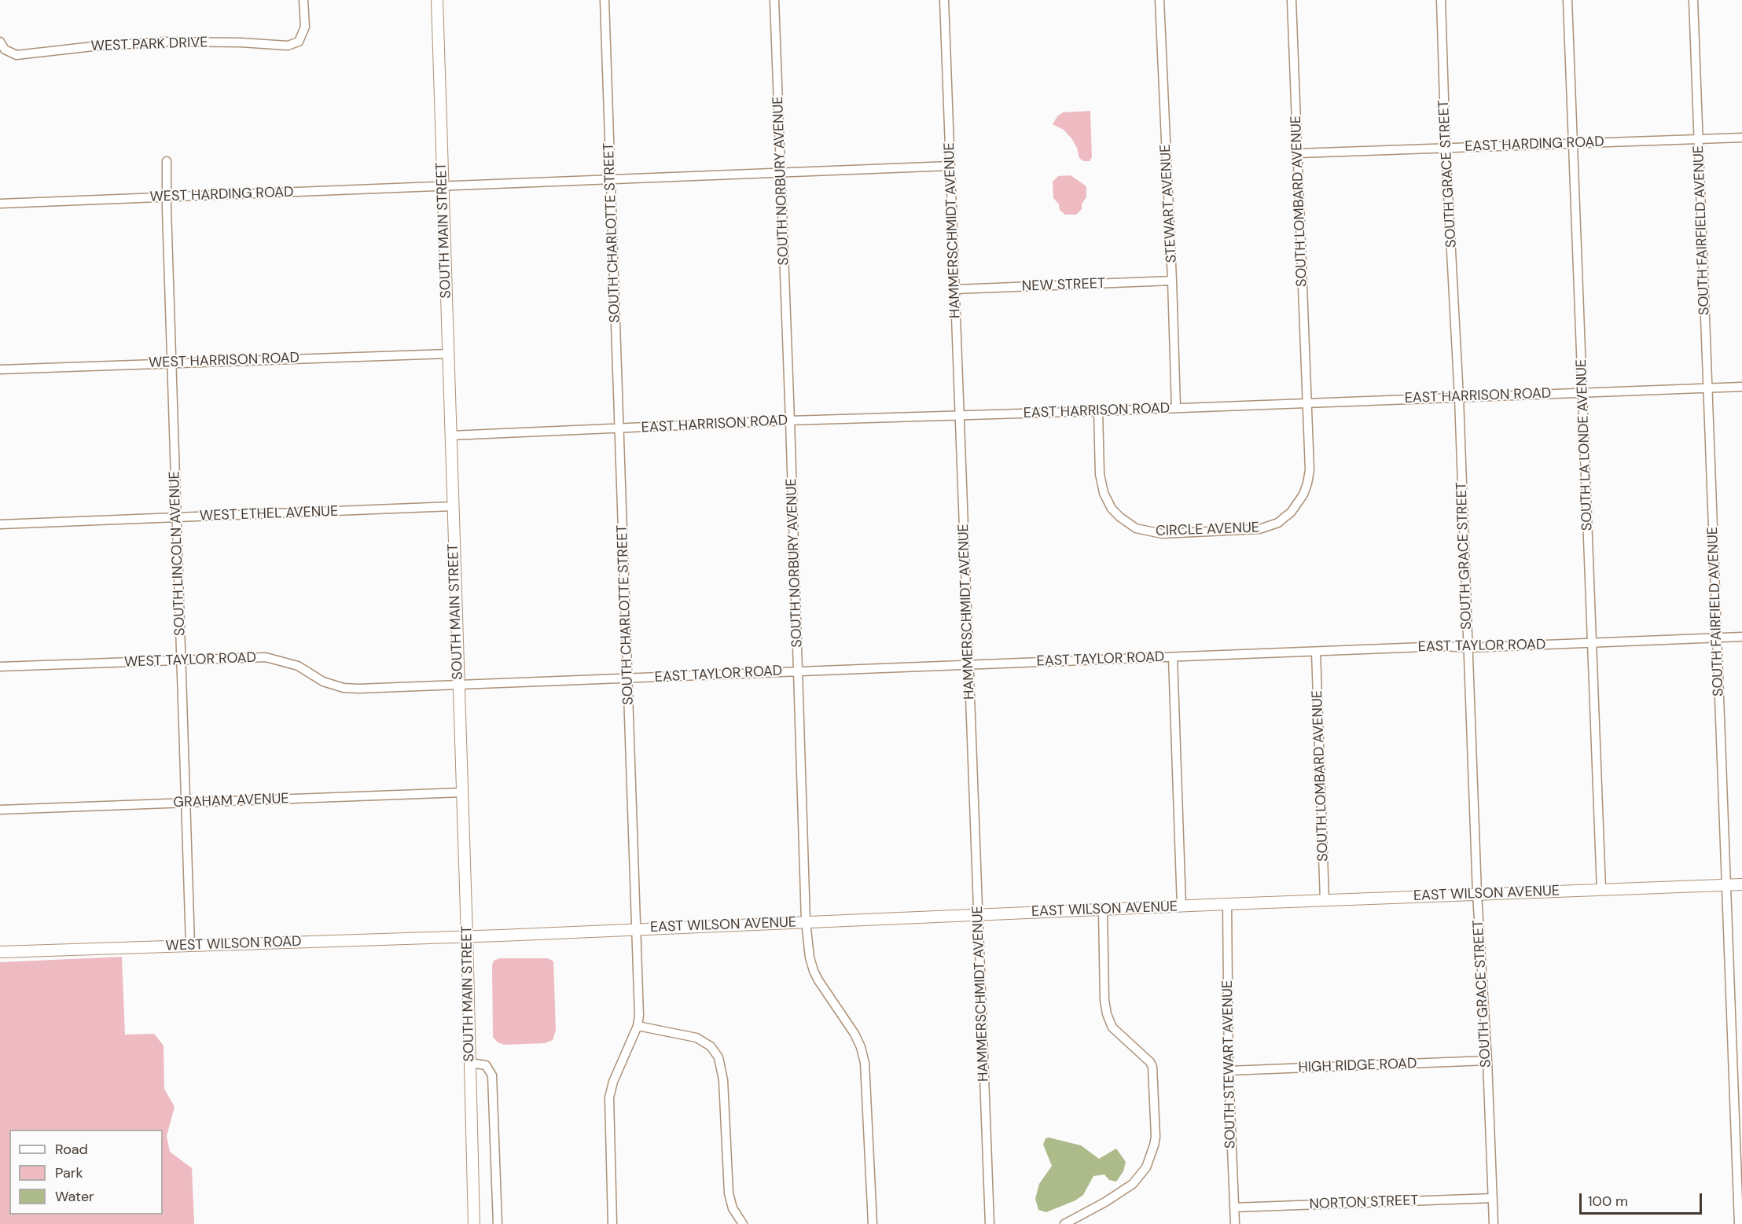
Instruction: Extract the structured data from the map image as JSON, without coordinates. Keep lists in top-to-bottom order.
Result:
{
  "streets": {
    "street": [
      "WEST PARK DRIVE",
      "EAST HARDING ROAD",
      "SOUTH GRACE STREET",
      "SOUTH NORBURY AVENUE",
      "WEST HARDING ROAD",
      "SOUTH LOMBARD AVENUE",
      "STEWART AVENUE",
      "SOUTH MAIN STREET",
      "HAMMERSCHMIDT AVENUE",
      "SOUTH FAIRFIELD AVENUE",
      "SOUTH CHARLOTTE STREET",
      "NEW STREET",
      "WEST HARRISON ROAD",
      "EAST HARRISON ROAD",
      "SOUTH LA LONDE AVENUE",
      "WEST ETHEL AVENUE",
      "CIRCLE AVENUE",
      "SOUTH LINCOLN AVENUE",
      "EAST TAYLOR ROAD",
      "WEST TAYLOR ROAD",
      "GRAHAM AVENUE",
      "EAST WILSON AVENUE",
      "WEST WILSON ROAD",
      "SOUTH STEWART AVENUE",
      "HIGH RIDGE ROAD",
      "NORTON STREET"
    ]
  },
  "crossings": [
    ["EAST HARDING ROAD", "SOUTH GRACE STREET"],
    ["EAST HARDING ROAD", "SOUTH LOMBARD AVENUE"],
    ["EAST HARDING ROAD", "SOUTH FAIRFIELD AVENUE"],
    ["EAST HARDING ROAD", "SOUTH LA LONDE AVENUE"],
    ["SOUTH GRACE STREET", "EAST HARRISON ROAD"],
    ["SOUTH GRACE STREET", "EAST TAYLOR ROAD"],
    ["SOUTH GRACE STREET", "EAST WILSON AVENUE"],
    ["SOUTH GRACE STREET", "HIGH RIDGE ROAD"],
    ["SOUTH GRACE STREET", "NORTON STREET"],
    ["SOUTH NORBURY AVENUE", "EAST HARRISON ROAD"],
    ["SOUTH NORBURY AVENUE", "EAST TAYLOR ROAD"],
    ["SOUTH NORBURY AVENUE", "EAST WILSON AVENUE"],
    ["WEST HARDING ROAD", "SOUTH MAIN STREET"],
    ["WEST HARDING ROAD", "SOUTH LINCOLN AVENUE"],
    ["SOUTH LOMBARD AVENUE", "EAST HARRISON ROAD"],
    ["SOUTH LOMBARD AVENUE", "CIRCLE AVENUE"],
    ["SOUTH LOMBARD AVENUE", "EAST TAYLOR ROAD"],
    ["SOUTH LOMBARD AVENUE", "EAST WILSON AVENUE"],
    ["STEWART AVENUE", "NEW STREET"],
    ["STEWART AVENUE", "EAST HARRISON ROAD"],
    ["SOUTH MAIN STREET", "WEST HARRISON ROAD"],
    ["SOUTH MAIN STREET", "EAST HARRISON ROAD"],
    ["SOUTH MAIN STREET", "WEST ETHEL AVENUE"],
    ["SOUTH MAIN STREET", "EAST TAYLOR ROAD"],
    ["SOUTH MAIN STREET", "WEST TAYLOR ROAD"],
    ["SOUTH MAIN STREET", "GRAHAM AVENUE"],
    ["SOUTH MAIN STREET", "EAST WILSON AVENUE"],
    ["SOUTH MAIN STREET", "WEST WILSON ROAD"],
    ["HAMMERSCHMIDT AVENUE", "NEW STREET"],
    ["HAMMERSCHMIDT AVENUE", "EAST HARRISON ROAD"],
    ["HAMMERSCHMIDT AVENUE", "EAST TAYLOR ROAD"],
    ["HAMMERSCHMIDT AVENUE", "EAST WILSON AVENUE"],
    ["SOUTH FAIRFIELD AVENUE", "EAST HARRISON ROAD"],
    ["SOUTH FAIRFIELD AVENUE", "EAST TAYLOR ROAD"],
    ["SOUTH FAIRFIELD AVENUE", "EAST WILSON AVENUE"],
    ["SOUTH CHARLOTTE STREET", "EAST HARRISON ROAD"],
    ["SOUTH CHARLOTTE STREET", "EAST TAYLOR ROAD"],
    ["SOUTH CHARLOTTE STREET", "EAST WILSON AVENUE"],
    ["WEST HARRISON ROAD", "SOUTH LINCOLN AVENUE"],
    ["EAST HARRISON ROAD", "SOUTH LA LONDE AVENUE"],
    ["EAST HARRISON ROAD", "CIRCLE AVENUE"],
    ["SOUTH LA LONDE AVENUE", "EAST TAYLOR ROAD"],
    ["SOUTH LA LONDE AVENUE", "EAST WILSON AVENUE"],
    ["WEST ETHEL AVENUE", "SOUTH LINCOLN AVENUE"],
    ["SOUTH LINCOLN AVENUE", "WEST TAYLOR ROAD"],
    ["SOUTH LINCOLN AVENUE", "GRAHAM AVENUE"],
    ["SOUTH LINCOLN AVENUE", "WEST WILSON ROAD"],
    ["EAST TAYLOR ROAD", "WEST TAYLOR ROAD"],
    ["EAST WILSON AVENUE", "WEST WILSON ROAD"],
    ["EAST WILSON AVENUE", "SOUTH STEWART AVENUE"],
    ["SOUTH STEWART AVENUE", "HIGH RIDGE ROAD"],
    ["SOUTH STEWART AVENUE", "NORTON STREET"]
  ],
  "legend": ["Road", "Park", "Water"],
  "scale_bar": "100 m"
}
